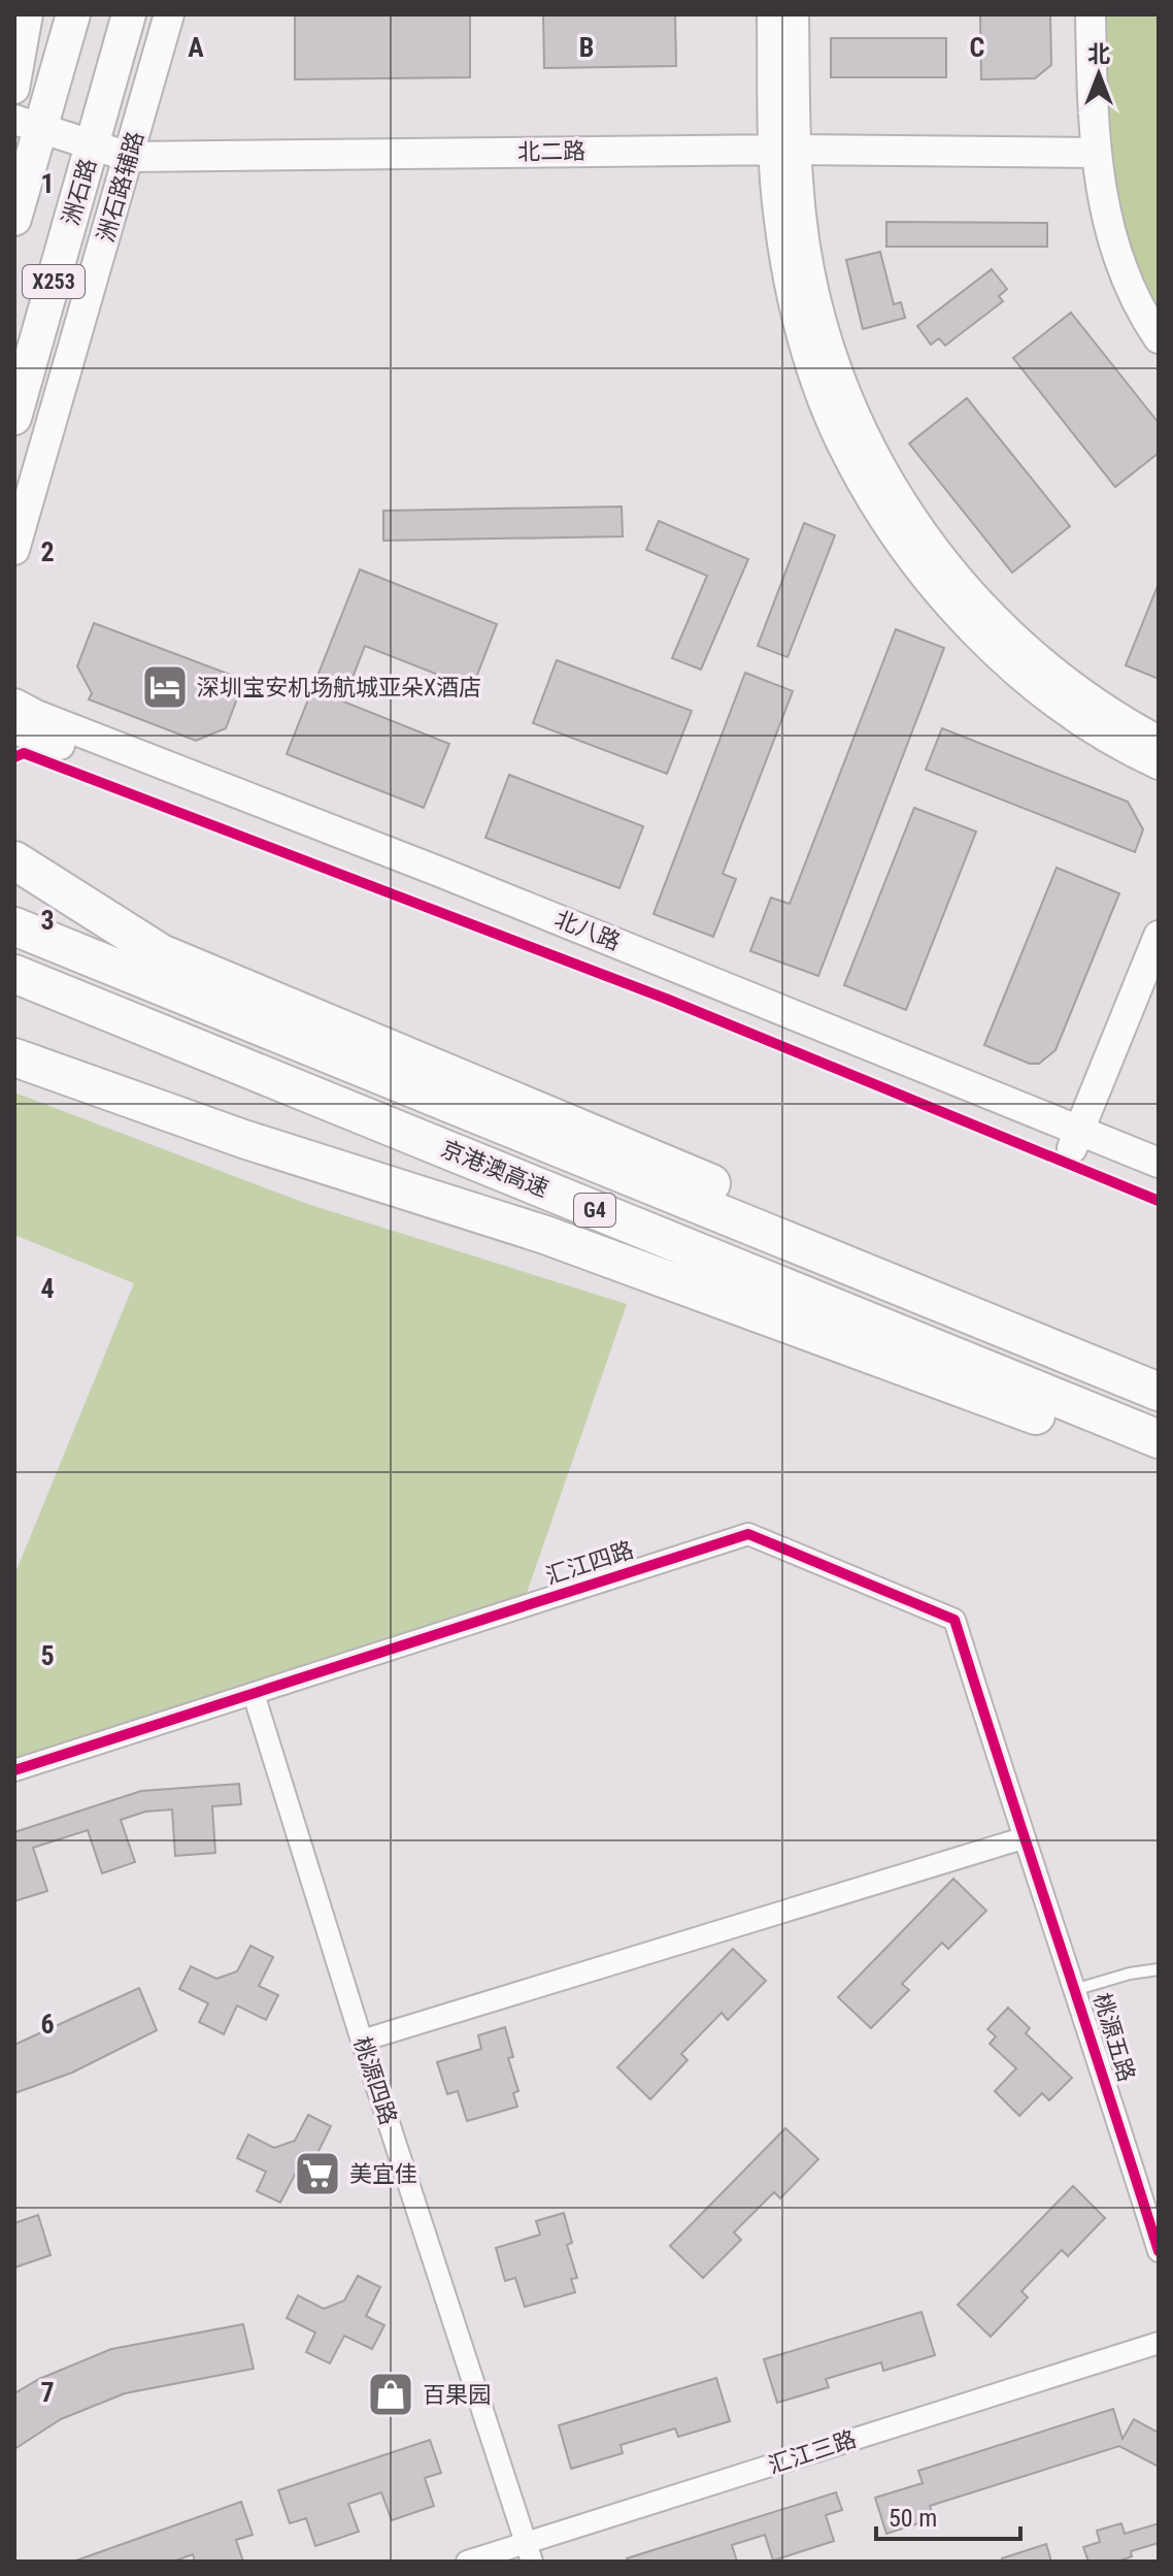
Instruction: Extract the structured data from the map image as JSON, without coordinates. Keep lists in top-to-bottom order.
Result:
{
  "streets": {
    "highway": ["京港澳高速", "G4"],
    "main road": ["洲石路", "X253"],
    "street": [
      "北二路",
      "洲石路辅路",
      "北八路",
      "汇江四路",
      "桃源五路",
      "桃源四路",
      "汇江三路"
    ]
  },
  "crossings": [
    ["北二路", "洲石路辅路"],
    ["北二路", "洲石路"],
    ["汇江四路", "桃源五路"],
    ["汇江四路", "桃源四路"],
    ["桃源四路", "汇江三路"]
  ],
  "places": {
    "hotel": ["深圳宝安机场航城亚朵X酒店"],
    "supermarket": ["美宜佳"],
    "shop": ["百果园"]
  },
  "scale_bar": "50 m",
  "north": "top",
  "grid": {
    "columns": ["A", "B", "C"],
    "rows": [
      "1",
      "2",
      "3",
      "4",
      "5",
      "6",
      "7"
    ]
  }
}
